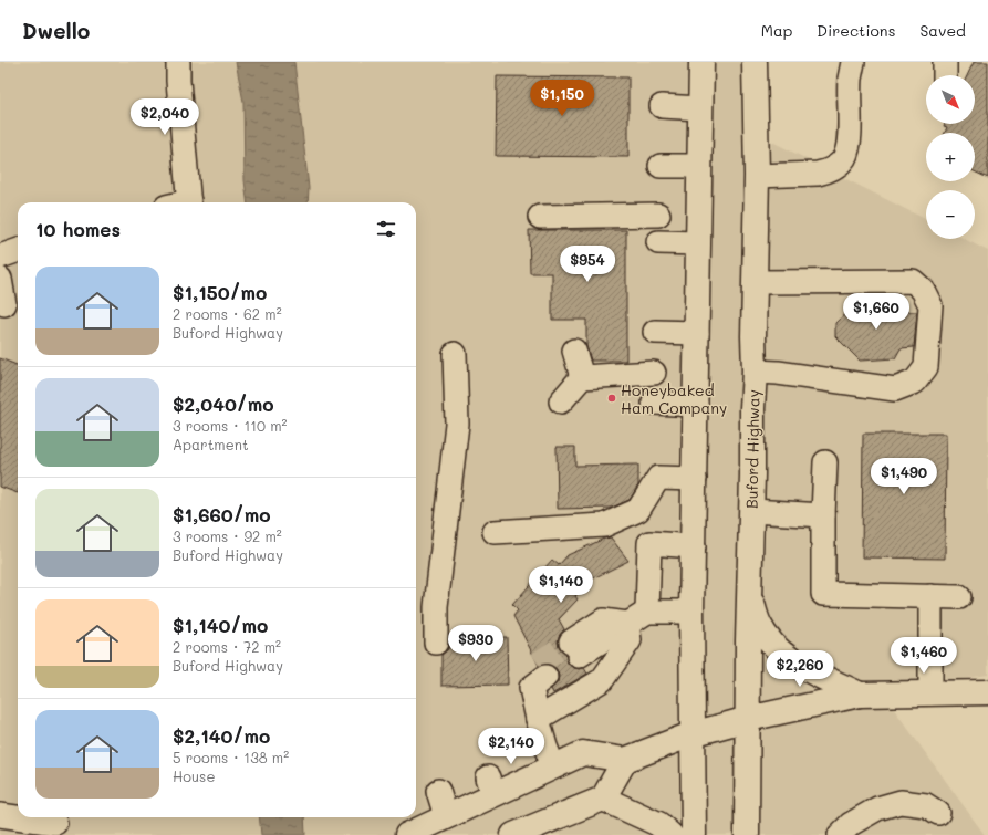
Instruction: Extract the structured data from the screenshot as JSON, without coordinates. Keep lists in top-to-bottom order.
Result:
{
  "streets": {
    "main road": ["Buford Highway"]
  },
  "places": ["Honeybaked Ham Company"],
  "north": "bottom right",
  "page": {
    "header": "Dwello",
    "nav": ["Map", "Directions", "Saved"],
    "map_buttons": ["+", "−"],
    "price": [
      "$1,150",
      "$2,040",
      "$954",
      "$1,660",
      "$1,490",
      "$1,140",
      "$930",
      "$1,460",
      "$2,260",
      "$2,140"
    ],
    "heading": "10 homes",
    "list": [
      {
        "name": "$1,150/mo",
        "note": "2 rooms · 62 m² · Buford Highway"
      },
      {
        "name": "$2,040/mo",
        "note": "3 rooms · 110 m² · Apartment"
      },
      {
        "name": "$1,660/mo",
        "note": "3 rooms · 92 m² · Buford Highway"
      },
      {
        "name": "$1,140/mo",
        "note": "2 rooms · 72 m² · Buford Highway"
      },
      {
        "name": "$2,140/mo",
        "note": "5 rooms · 138 m² · House"
      }
    ]
  }
}
